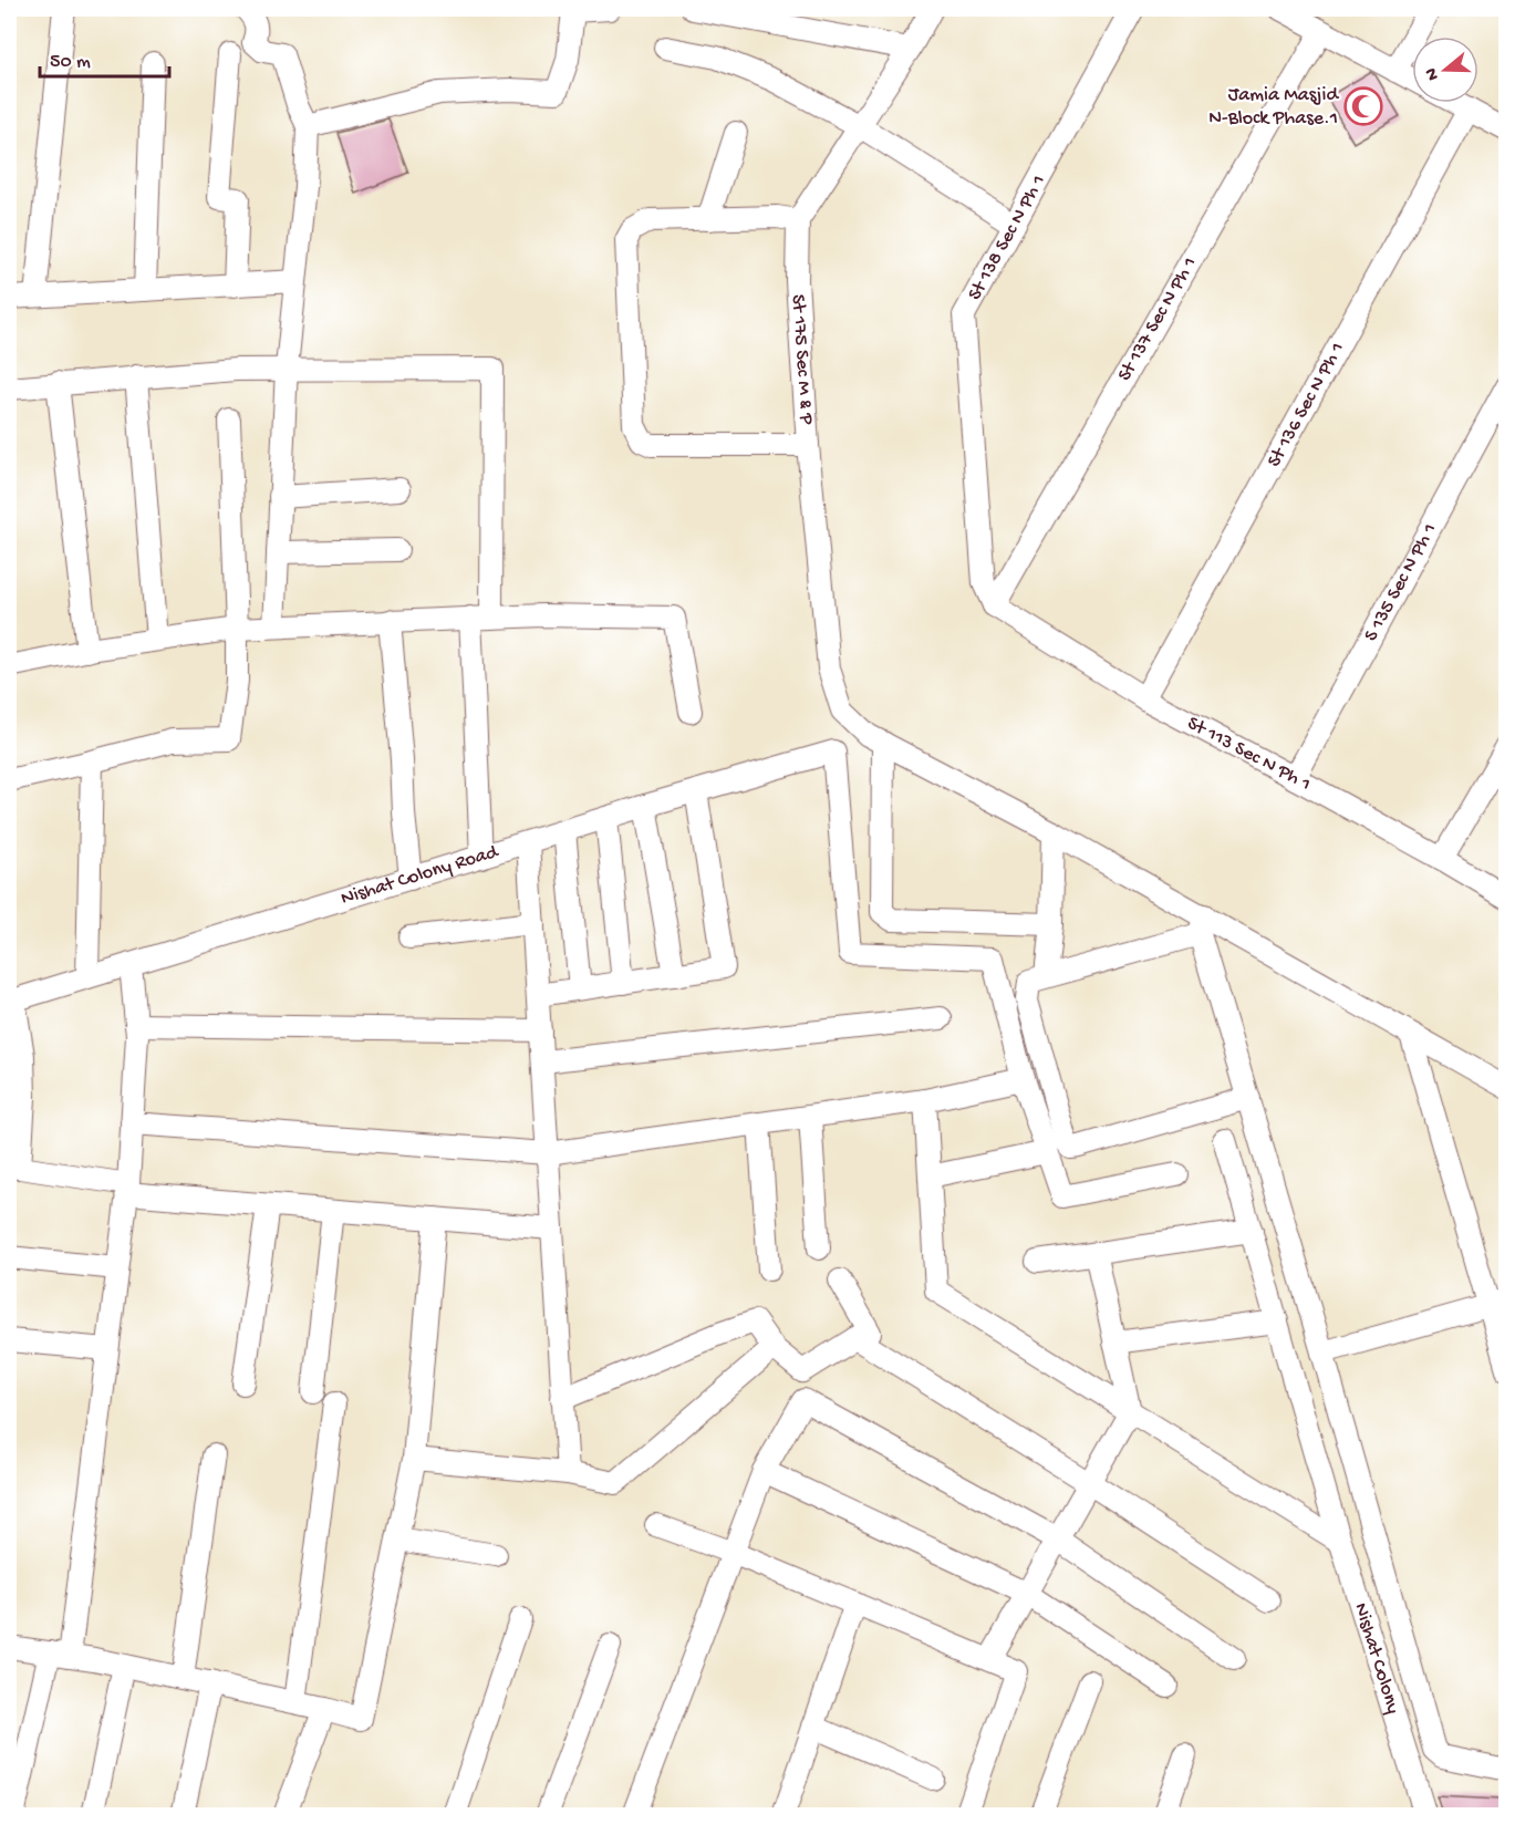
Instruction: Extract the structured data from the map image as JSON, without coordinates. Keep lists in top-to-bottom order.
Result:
{
  "streets": {
    "street": [
      "St 138 Sec N Ph 1",
      "St 137 Sec N Ph 1",
      "St 175 Sec M & P",
      "St 136 Sec N Ph 1",
      "S 135 Sec N Ph 1",
      "St 113 Sec N Ph 1",
      "Nishat Colony Road",
      "Nishat Colony"
    ]
  },
  "crossings": [
    ["St 138 Sec N Ph 1", "St 137 Sec N Ph 1"],
    ["St 138 Sec N Ph 1", "St 113 Sec N Ph 1"],
    ["St 137 Sec N Ph 1", "St 113 Sec N Ph 1"],
    ["St 136 Sec N Ph 1", "St 113 Sec N Ph 1"],
    ["S 135 Sec N Ph 1", "St 113 Sec N Ph 1"]
  ],
  "places": {
    "mosque": ["Jamia Masjid N-Block Phase.1"]
  },
  "scale_bar": "50 m",
  "north": "left"
}
